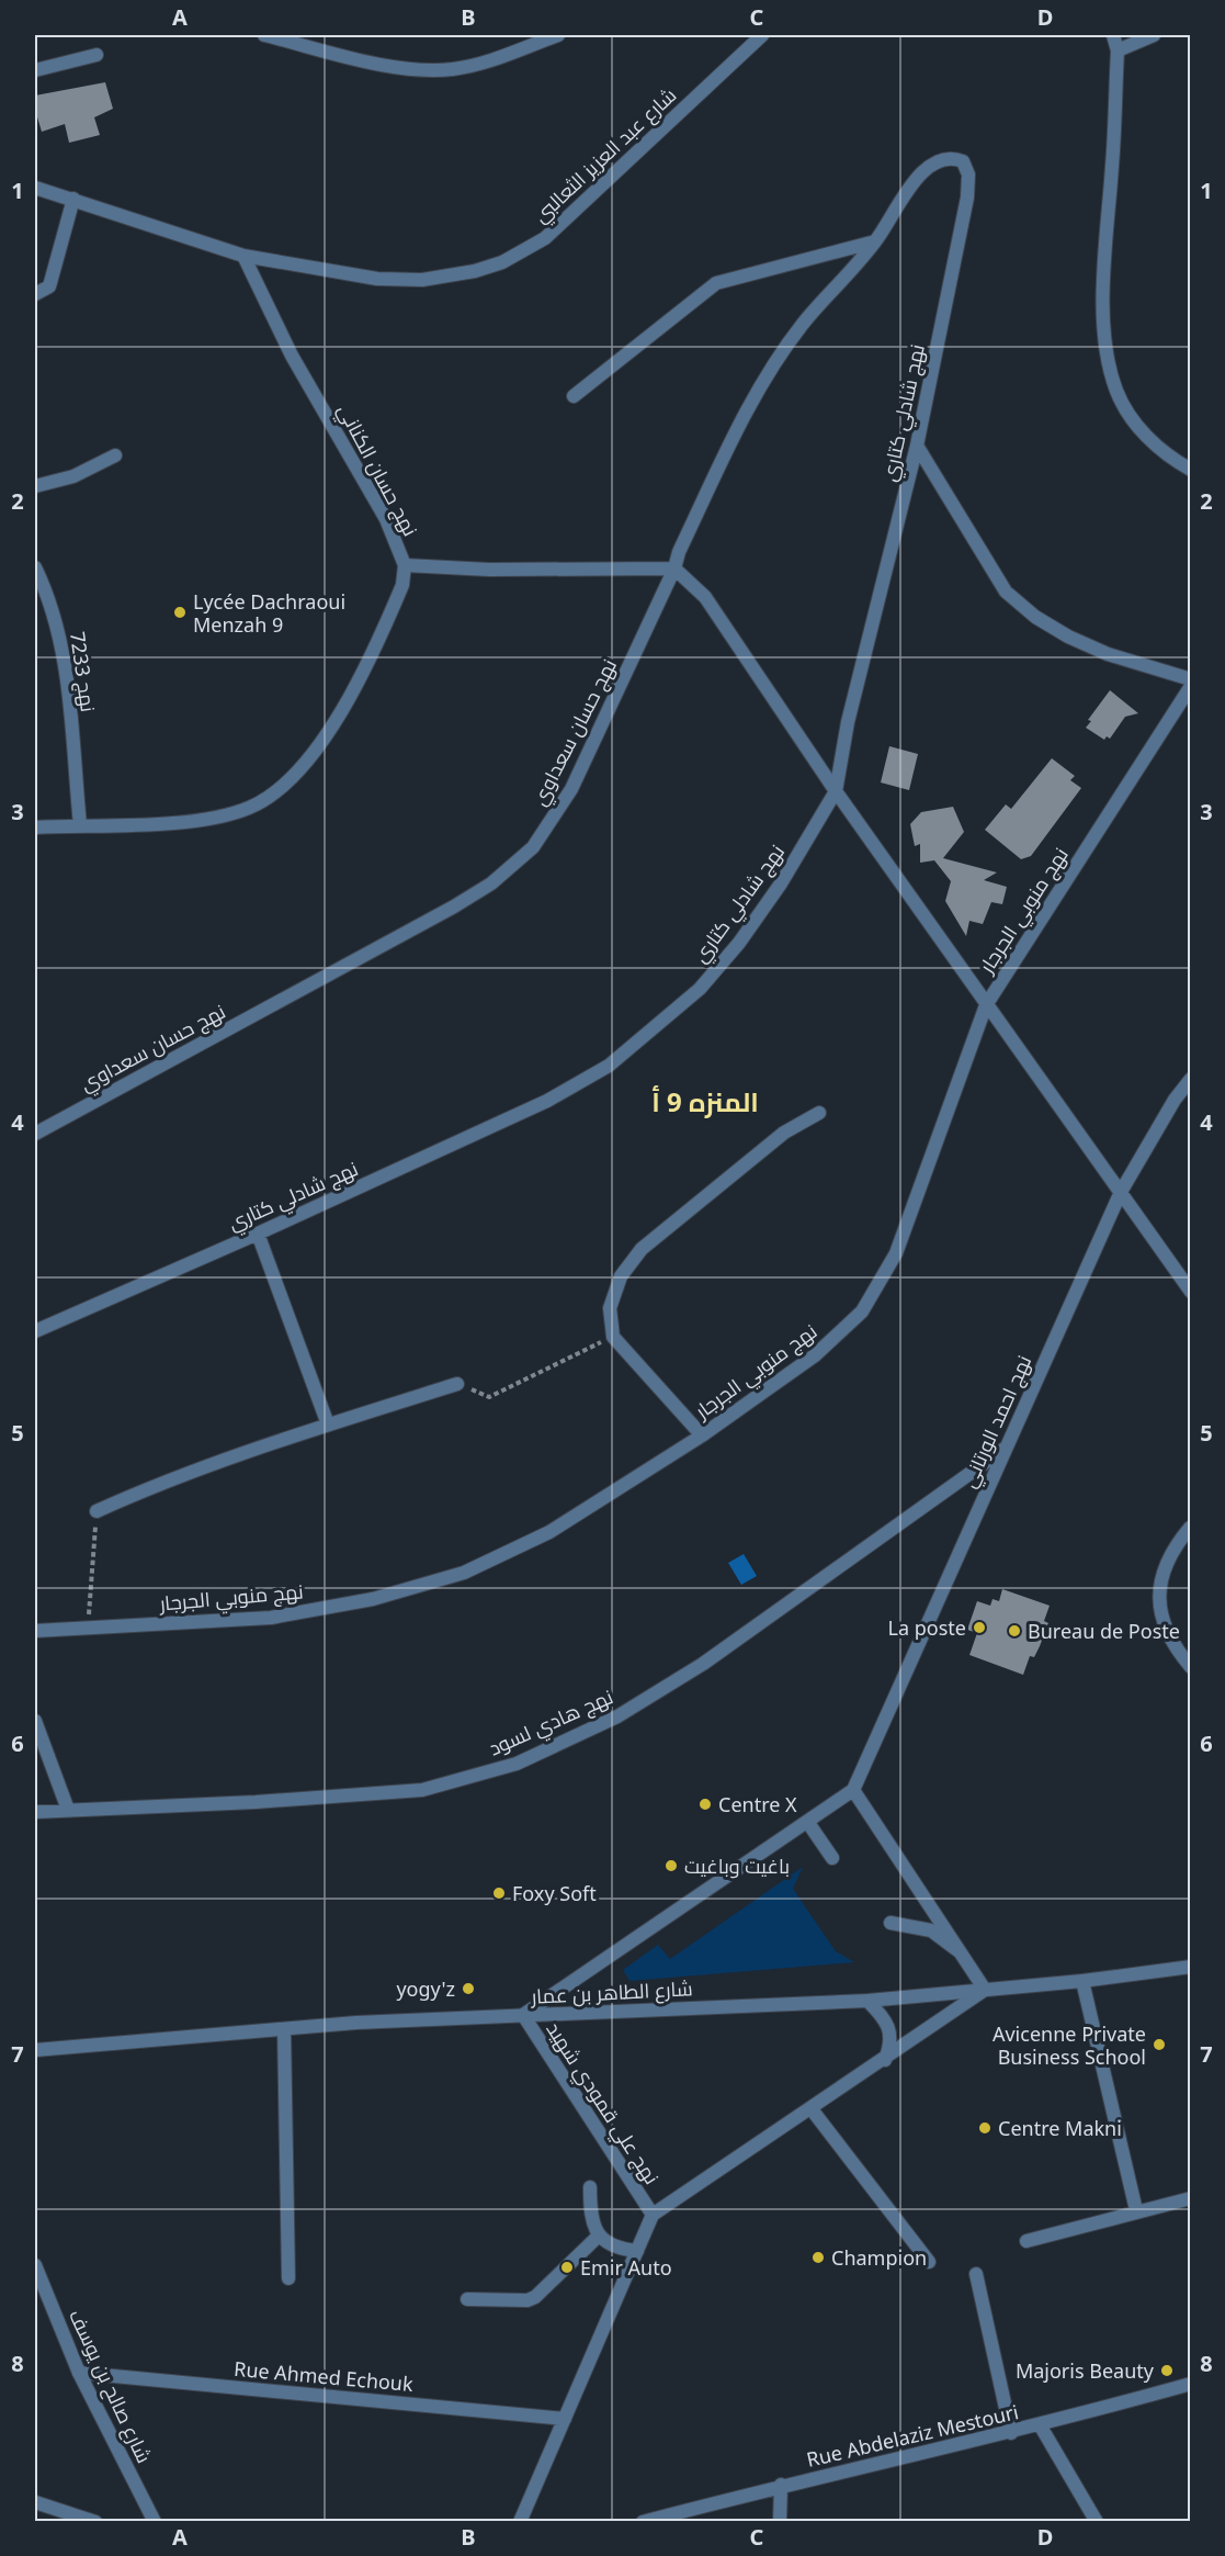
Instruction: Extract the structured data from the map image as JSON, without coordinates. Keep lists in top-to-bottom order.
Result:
{
  "streets": {
    "street": [
      "شارع عبد العزيز الثعالبي",
      "نهج شادلي كتاري",
      "نهج حسان الكناني",
      "نهج 7233",
      "نهج حسان سعداوي",
      "نهج منوبي الجرجار",
      "نهج احمد الورتاني",
      "نهج هادي لسود",
      "شارع الطاهر بن عمار",
      "نهج علي قمودي شهيد",
      "Rue Ahmed Echouk",
      "شارع صالح بن يوسف",
      "Rue Abdelaziz Mestouri"
    ]
  },
  "crossings": [
    ["شارع عبد العزيز الثعالبي", "نهج حسان الكناني"],
    ["نهج شادلي كتاري", "نهج حسان سعداوي"],
    ["نهج حسان الكناني", "نهج 7233"],
    ["نهج احمد الورتاني", "نهج هادي لسود"],
    ["نهج احمد الورتاني", "نهج علي قمودي شهيد"],
    ["شارع الطاهر بن عمار", "نهج علي قمودي شهيد"],
    ["Rue Ahmed Echouk", "شارع صالح بن يوسف"]
  ],
  "districts": ["المنزه 9 أ"],
  "places": [
    "Lycée Dachraoui Menzah 9",
    "La poste",
    "Bureau de Poste",
    "Centre X",
    "باغيت وباغيت",
    "Foxy Soft",
    "yogy'z",
    "Avicenne Private Business School",
    "Centre Makni",
    "Champion",
    "Emir Auto",
    "Majoris Beauty"
  ],
  "grid": {
    "columns": [
      "A",
      "B",
      "C",
      "D"
    ],
    "rows": [
      "1",
      "2",
      "3",
      "4",
      "5",
      "6",
      "7",
      "8"
    ]
  }
}
